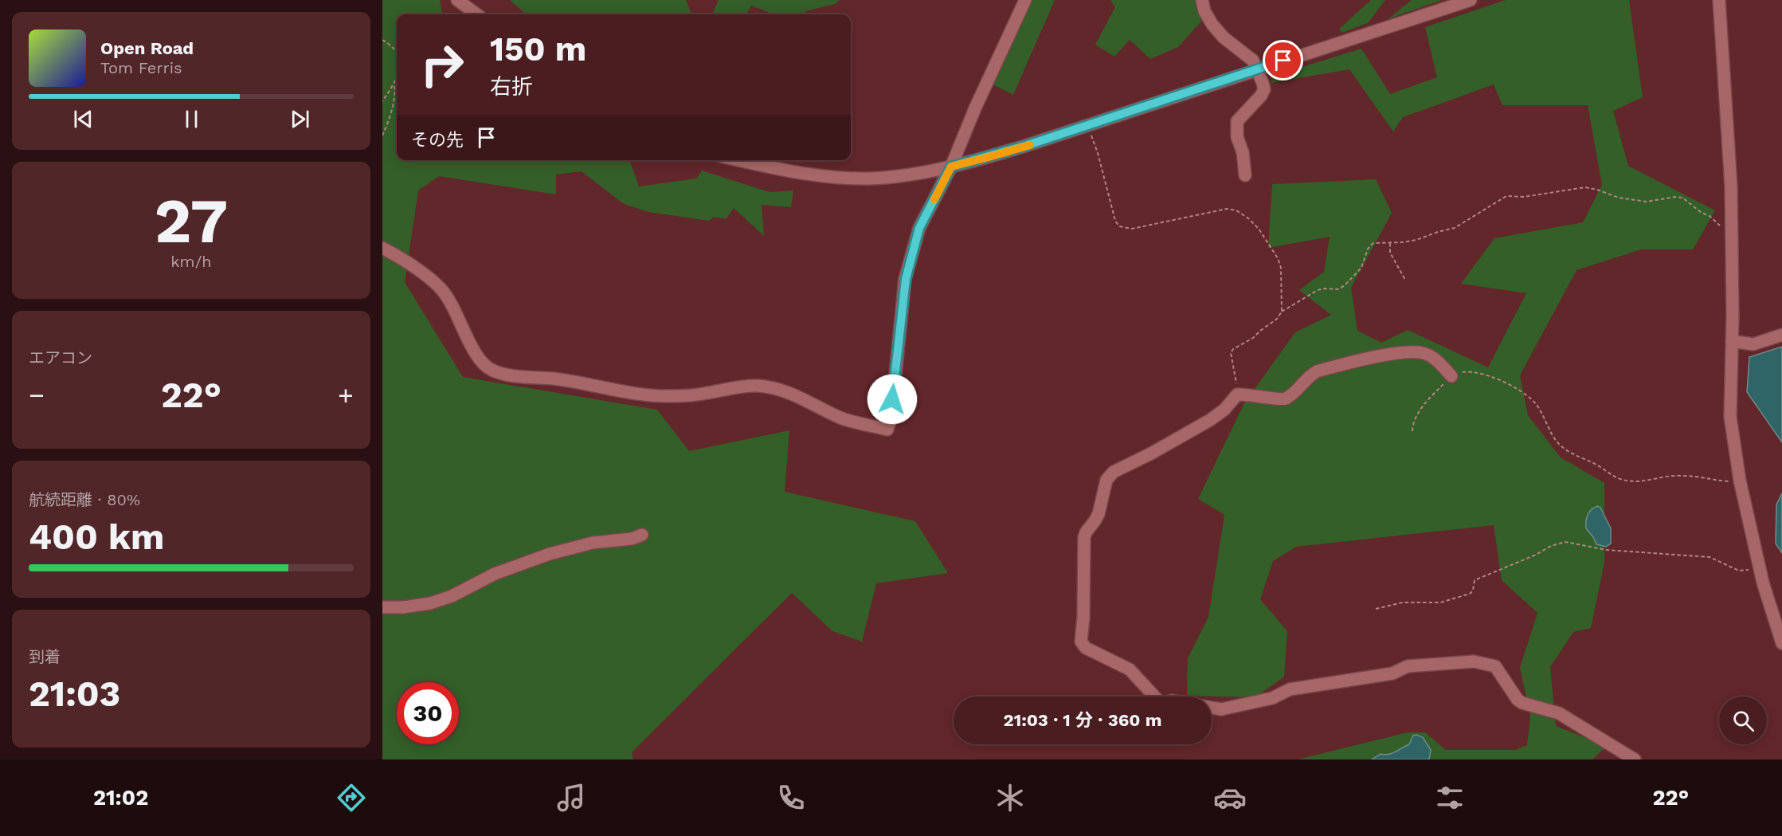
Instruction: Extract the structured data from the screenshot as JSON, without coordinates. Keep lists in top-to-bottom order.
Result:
{
  "page": {
    "turn": ["150 m", "右折"],
    "song": ["Open Road", "Tom Ferris"],
    "then": "その先",
    "tile": [
      ["27", "km/h"],
      "エアコン",
      ["航続距離 · 80%", "400 km"],
      ["到着", "21:03"]
    ],
    "heat": ["−", "22°", "+"],
    "limit": "30",
    "trip": "21:03 · 1 分 · 360 m",
    "tabs": ["21:02", "22°"]
  }
}
